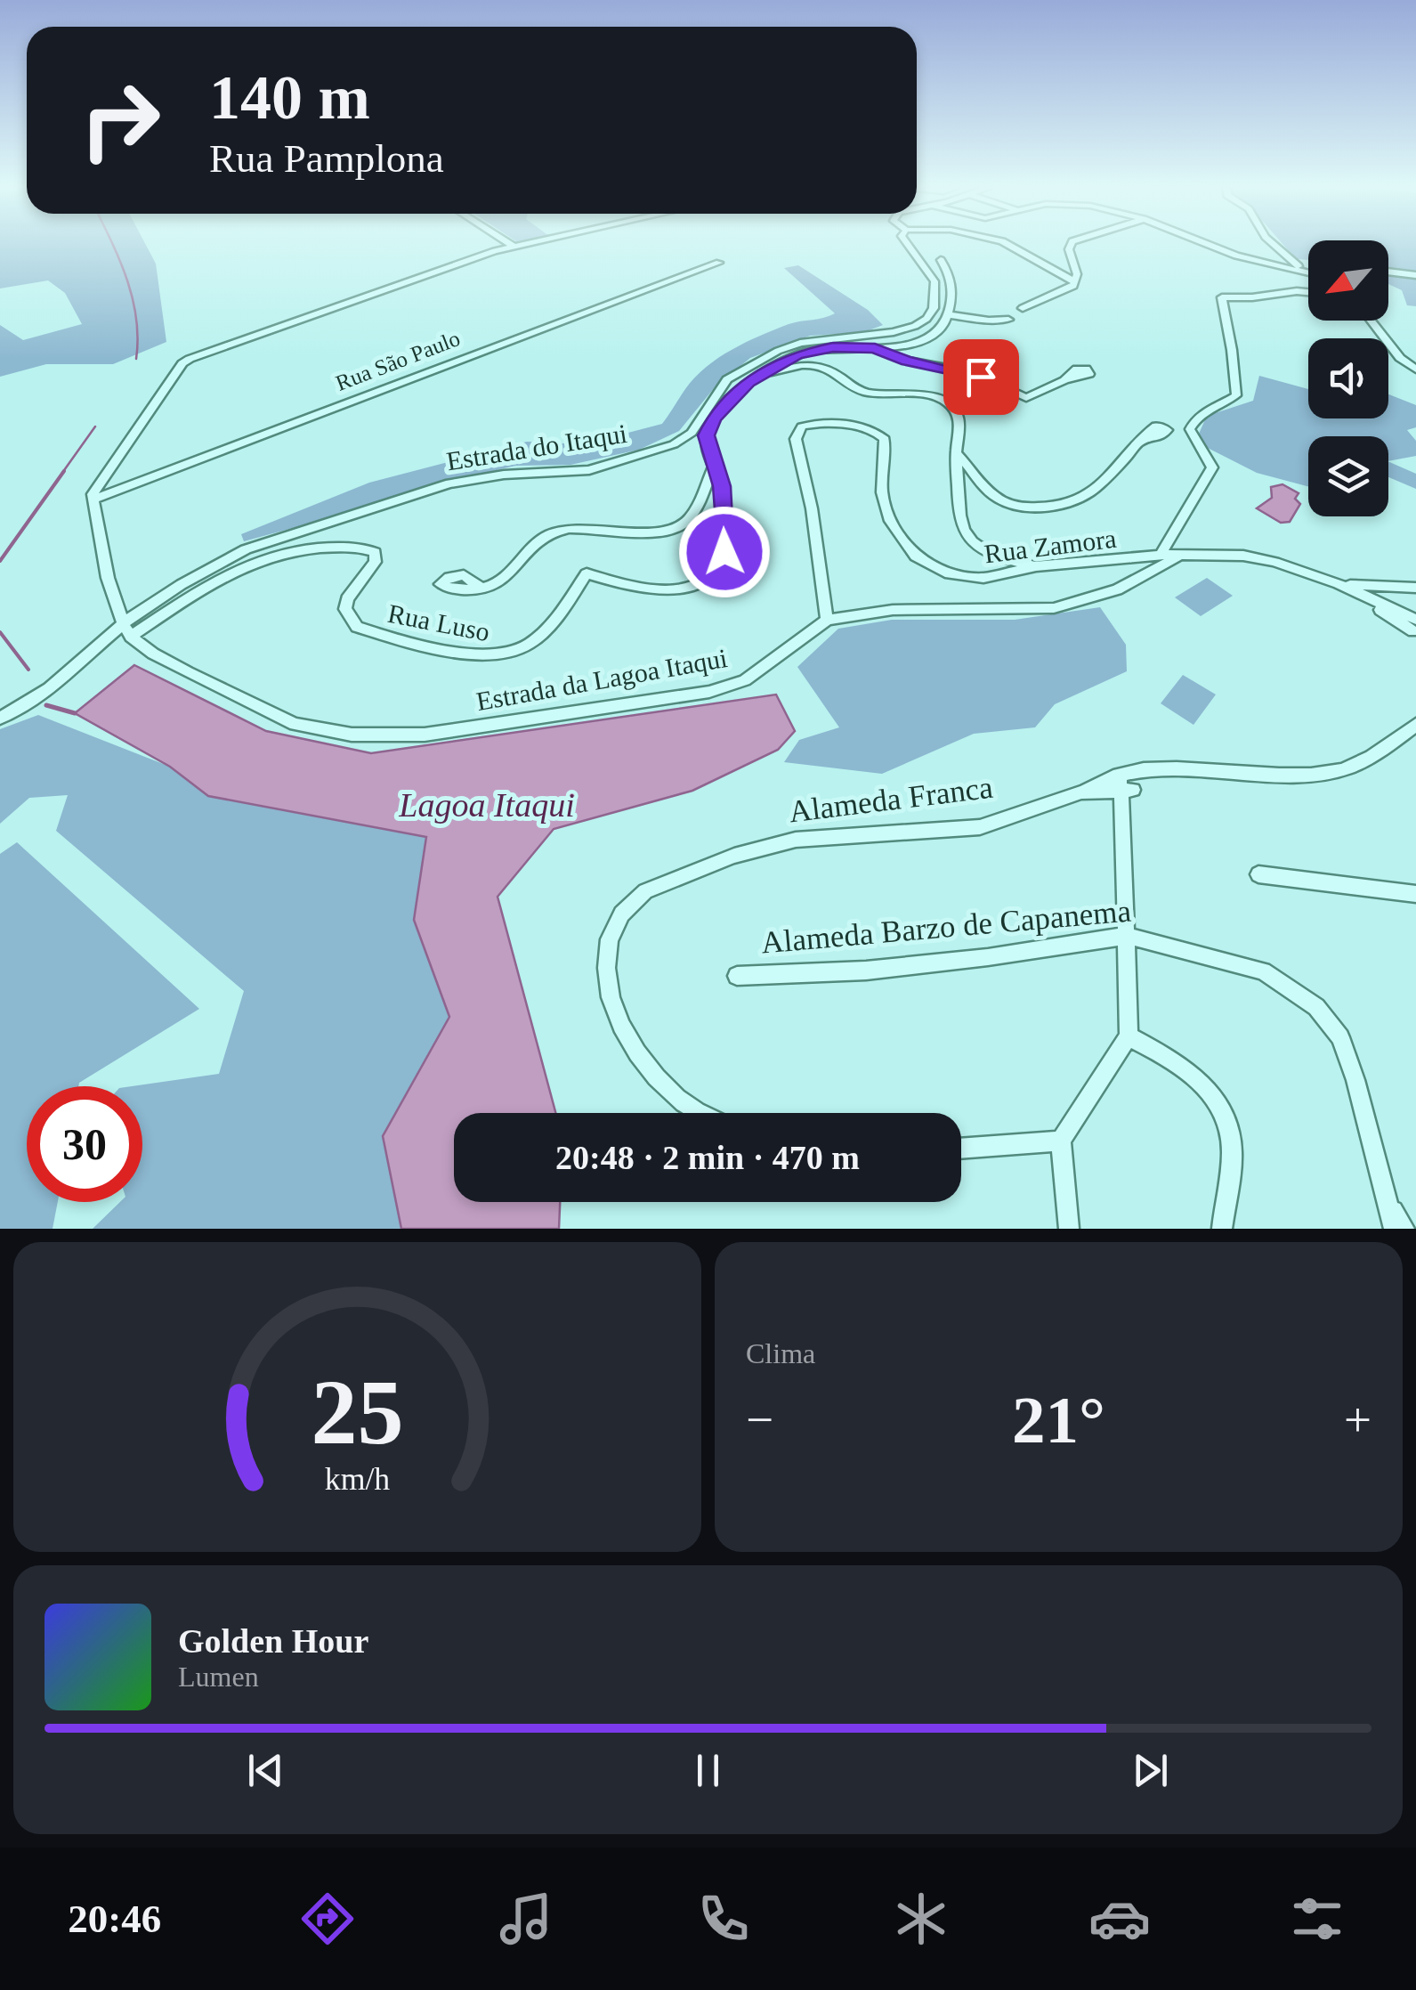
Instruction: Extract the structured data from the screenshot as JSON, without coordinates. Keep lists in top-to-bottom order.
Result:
{
  "streets": {
    "street": [
      "Rua São Paulo",
      "Estrada do Itaqui",
      "Rua Zamora",
      "Rua Luso",
      "Estrada da Lagoa Itaqui",
      "Alameda Franca",
      "Alameda Barzo de Capanema"
    ]
  },
  "crossings": [
    ["Rua Zamora", "Estrada da Lagoa Itaqui"],
    ["Rua Luso", "Estrada da Lagoa Itaqui"]
  ],
  "water": ["Lagoa Itaqui"],
  "north": "bottom left",
  "page": {
    "turn": ["140 m", "Rua Pamplona"],
    "limit": "30",
    "trip": "20:48 · 2 min · 470 m",
    "tile": "Clima",
    "heat": ["−", "21°", "+"],
    "song": ["Golden Hour", "Lumen"],
    "tabs": "20:46",
    "gauge": ["25", "km/h"]
  }
}
